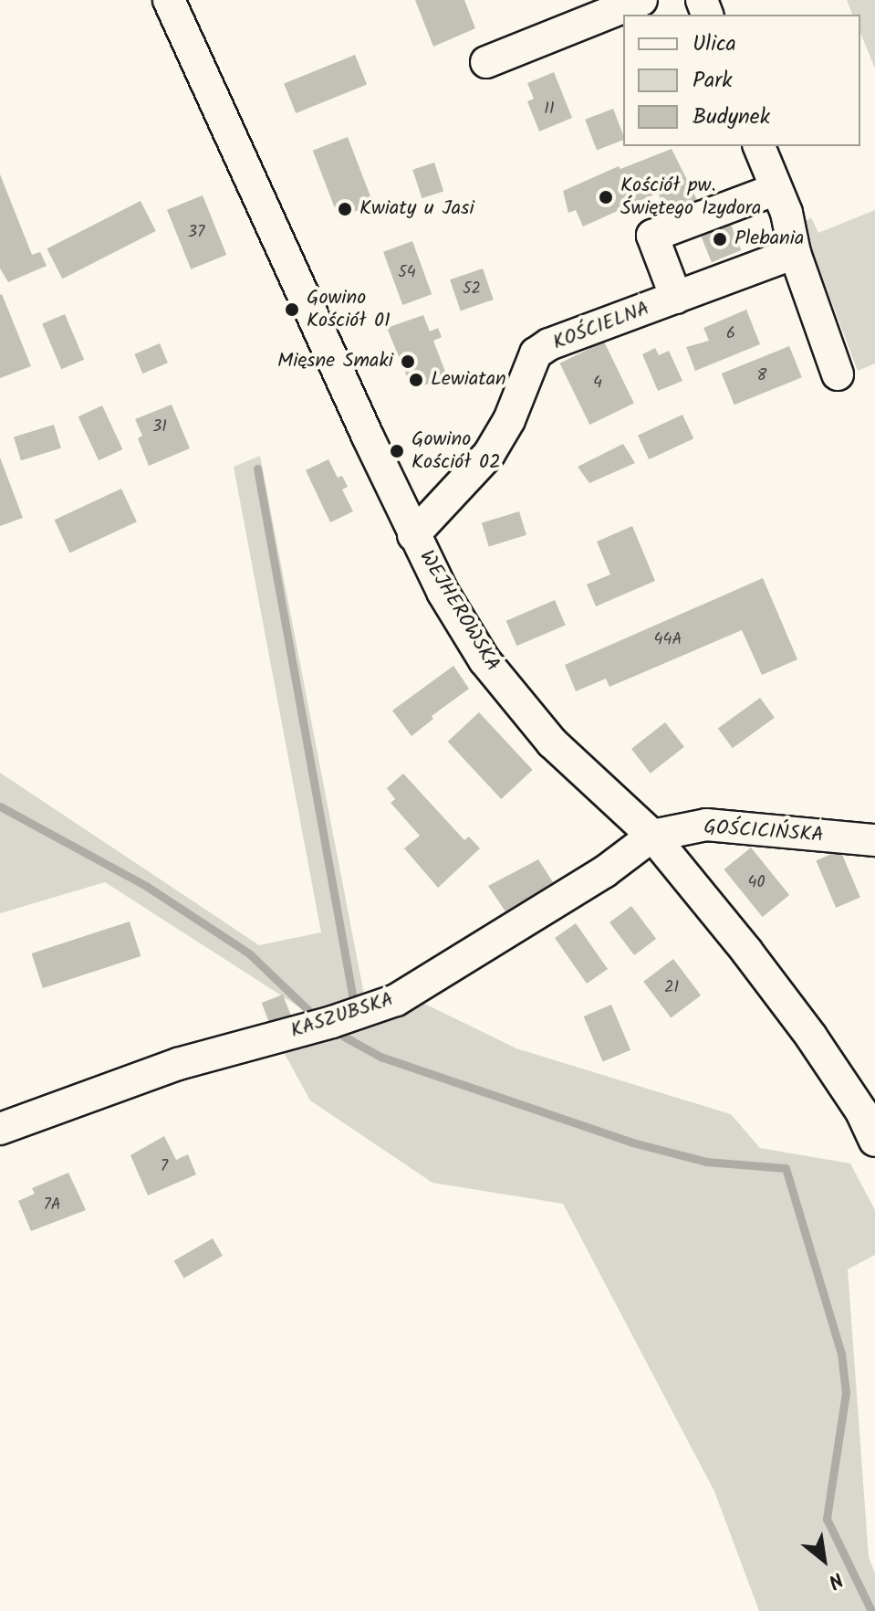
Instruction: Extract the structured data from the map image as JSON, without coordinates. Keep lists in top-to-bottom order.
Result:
{
  "streets": {
    "street": [
      "KOŚCIELNA",
      "WEJHEROWSKA",
      "GOŚCICIŃSKA",
      "KASZUBSKA"
    ]
  },
  "crossings": [
    ["KOŚCIELNA", "WEJHEROWSKA"],
    ["WEJHEROWSKA", "GOŚCICIŃSKA"],
    ["WEJHEROWSKA", "KASZUBSKA"],
    ["GOŚCICIŃSKA", "KASZUBSKA"]
  ],
  "places": [
    "Kościół pw. Świętego Izydora",
    "Kwiaty u Jasi",
    "Plebania",
    "Gowino Kościół 01",
    "Mięsne Smaki",
    "Lewiatan",
    "Gowino Kościół 02"
  ],
  "house_numbers": [
    "11",
    "37",
    "54",
    "52",
    "6",
    "8",
    "4",
    "31",
    "44A",
    "40",
    "21",
    "7",
    "7A"
  ],
  "legend": ["Ulica", "Park", "Budynek"],
  "north": "bottom right"
}
